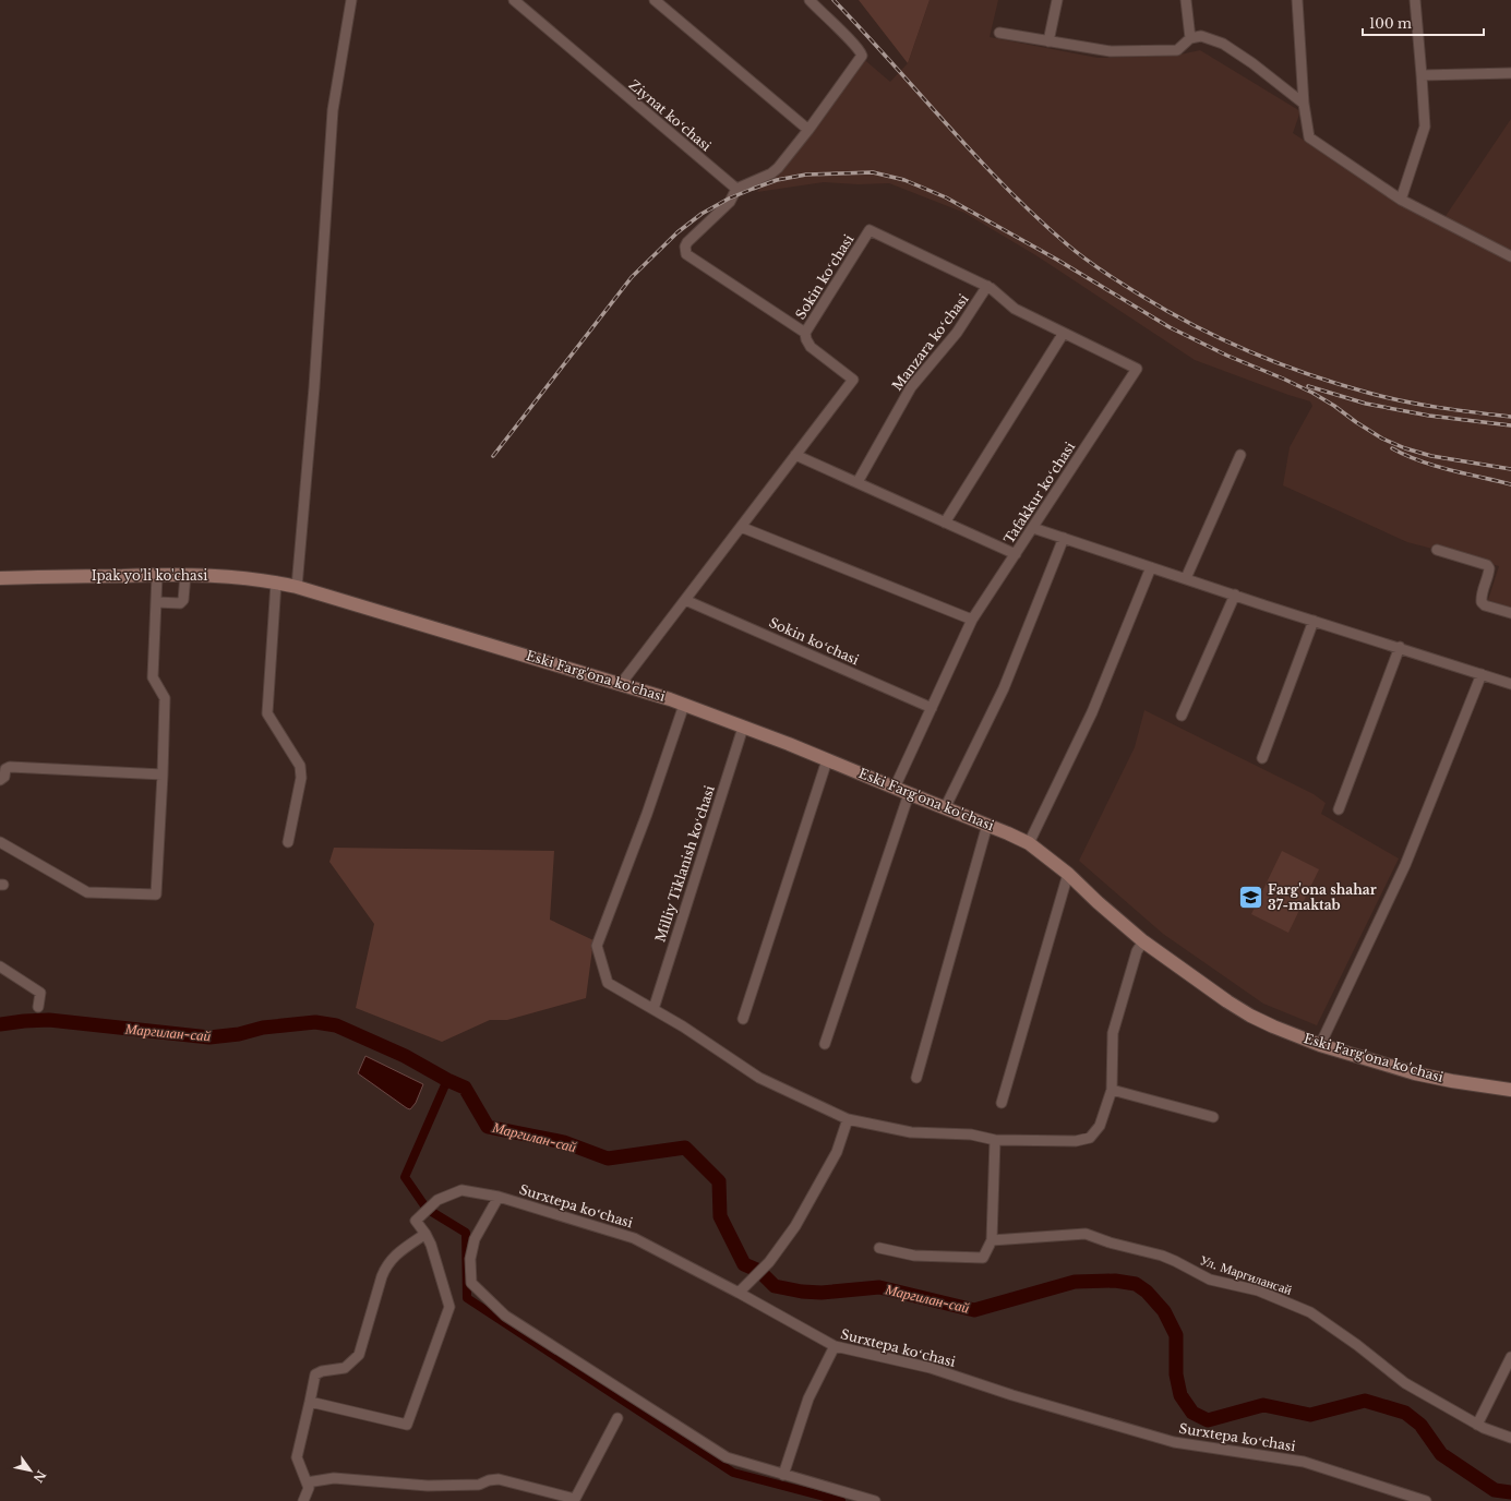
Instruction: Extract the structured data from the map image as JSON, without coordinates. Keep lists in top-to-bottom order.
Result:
{
  "streets": {
    "main road": ["Ipak yo'li ko'chasi", "Eski Farg'ona ko'chasi"],
    "street": [
      "Ziynat koʻchasi",
      "Sokin koʻchasi",
      "Manzara koʻchasi",
      "Tafakkur koʻchasi",
      "Milliy Tiklanish koʻchasi",
      "Surxtepa koʻchasi",
      "Ул. Маргилансай"
    ]
  },
  "crossings": [
    ["Sokin koʻchasi", "Manzara koʻchasi"],
    ["Sokin koʻchasi", "Tafakkur koʻchasi"],
    ["Sokin koʻchasi", "Eski Farg'ona ko'chasi"],
    ["Manzara koʻchasi", "Tafakkur koʻchasi"],
    ["Tafakkur koʻchasi", "Eski Farg'ona ko'chasi"],
    ["Ipak yo'li ko'chasi", "Eski Farg'ona ko'chasi"],
    ["Eski Farg'ona ko'chasi", "Milliy Tiklanish koʻchasi"]
  ],
  "water": ["Маргилан-сай"],
  "places": {
    "school or university": ["Farg'ona shahar 37-maktab"]
  },
  "scale_bar": "100 m",
  "north": "bottom right"
}
